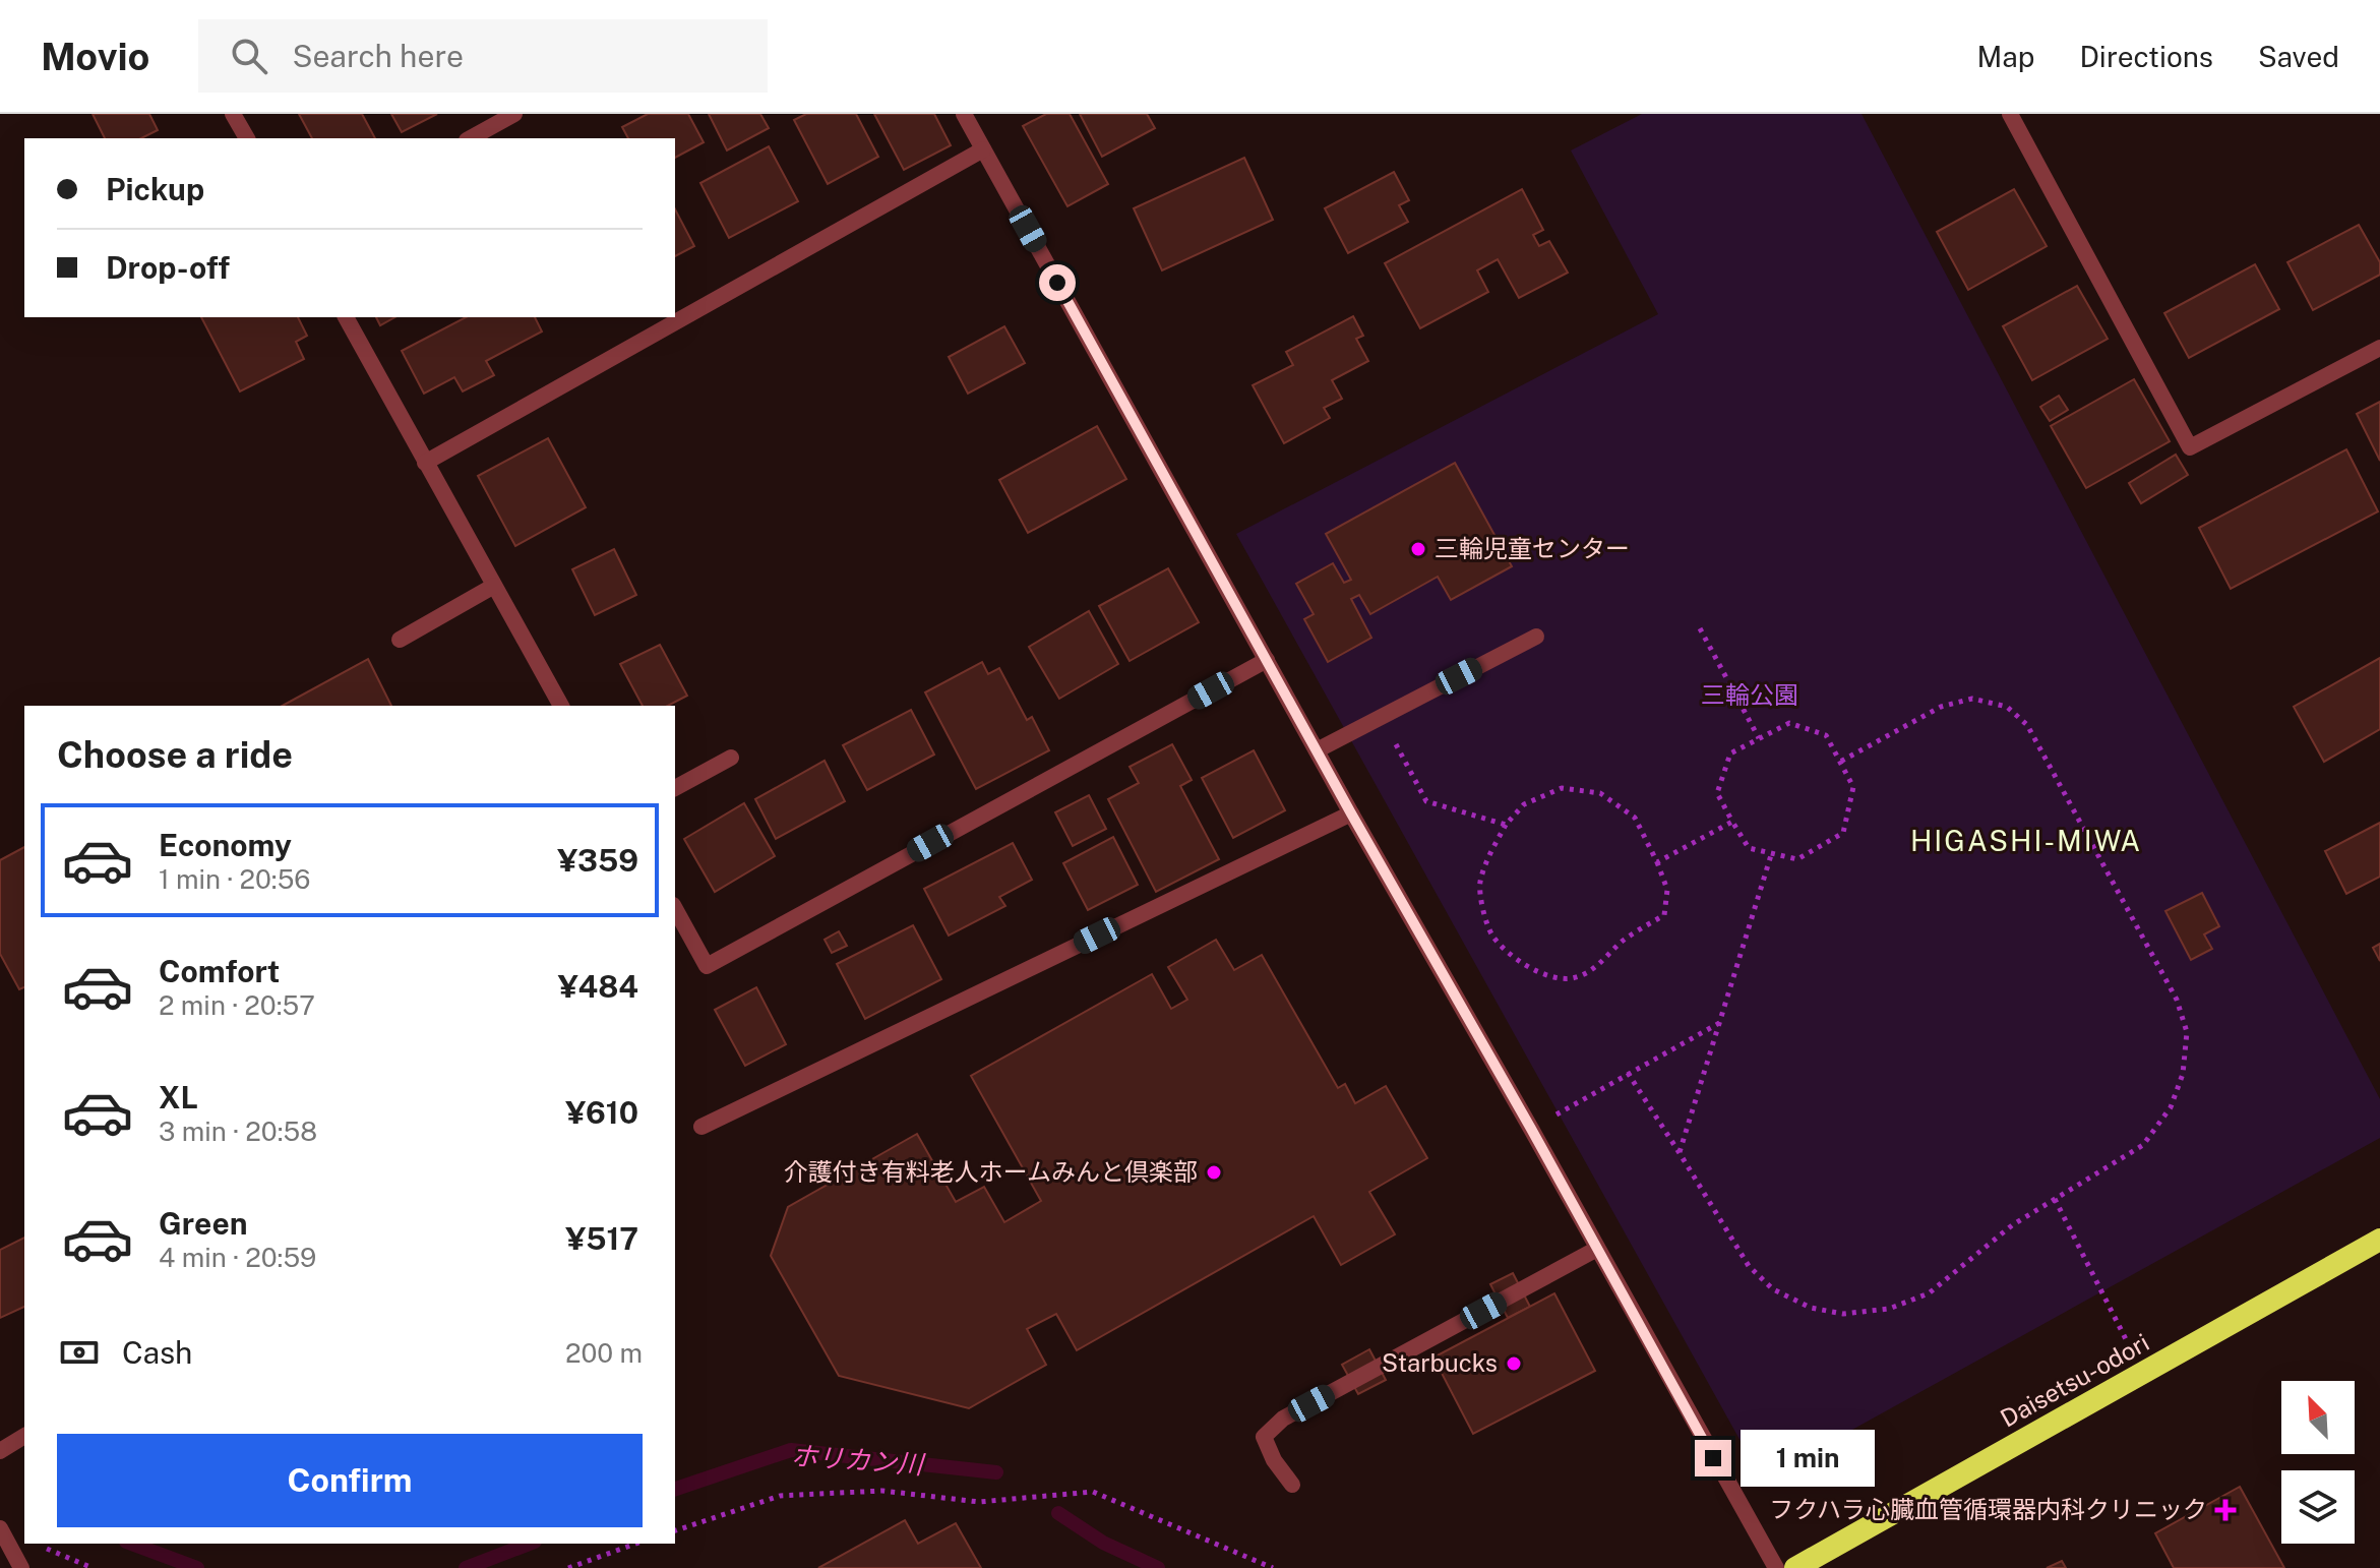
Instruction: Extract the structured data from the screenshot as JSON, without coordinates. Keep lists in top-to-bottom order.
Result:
{
  "streets": {
    "highway": ["Daisetsu-odori"]
  },
  "districts": ["HIGASHI-MIWA"],
  "water": ["ホリカン川"],
  "parks": ["三輪公園"],
  "places": {
    "other": ["三輪児童センター", "介護付き有料老人ホームみんと倶楽部", "Starbucks"],
    "health": ["フクハラ心臓血管循環器内科クリニック"]
  },
  "north": "top left",
  "page": {
    "header": "Movio",
    "search": "Search here",
    "nav": ["Map", "Directions", "Saved"],
    "banner": ["Pickup", "Drop-off"],
    "heading": "Choose a ride",
    "list": [
      {
        "name": "Economy",
        "note": "1 min · 20:56",
        "value": "¥359"
      },
      {
        "name": "Comfort",
        "note": "2 min · 20:57",
        "value": "¥484"
      },
      {
        "name": "XL",
        "note": "3 min · 20:58",
        "value": "¥610"
      },
      {
        "name": "Green",
        "note": "4 min · 20:59",
        "value": "¥517"
      }
    ],
    "pay": ["Cash", "200 m"],
    "buttons": "Confirm",
    "bubble": "1 min"
  }
}
